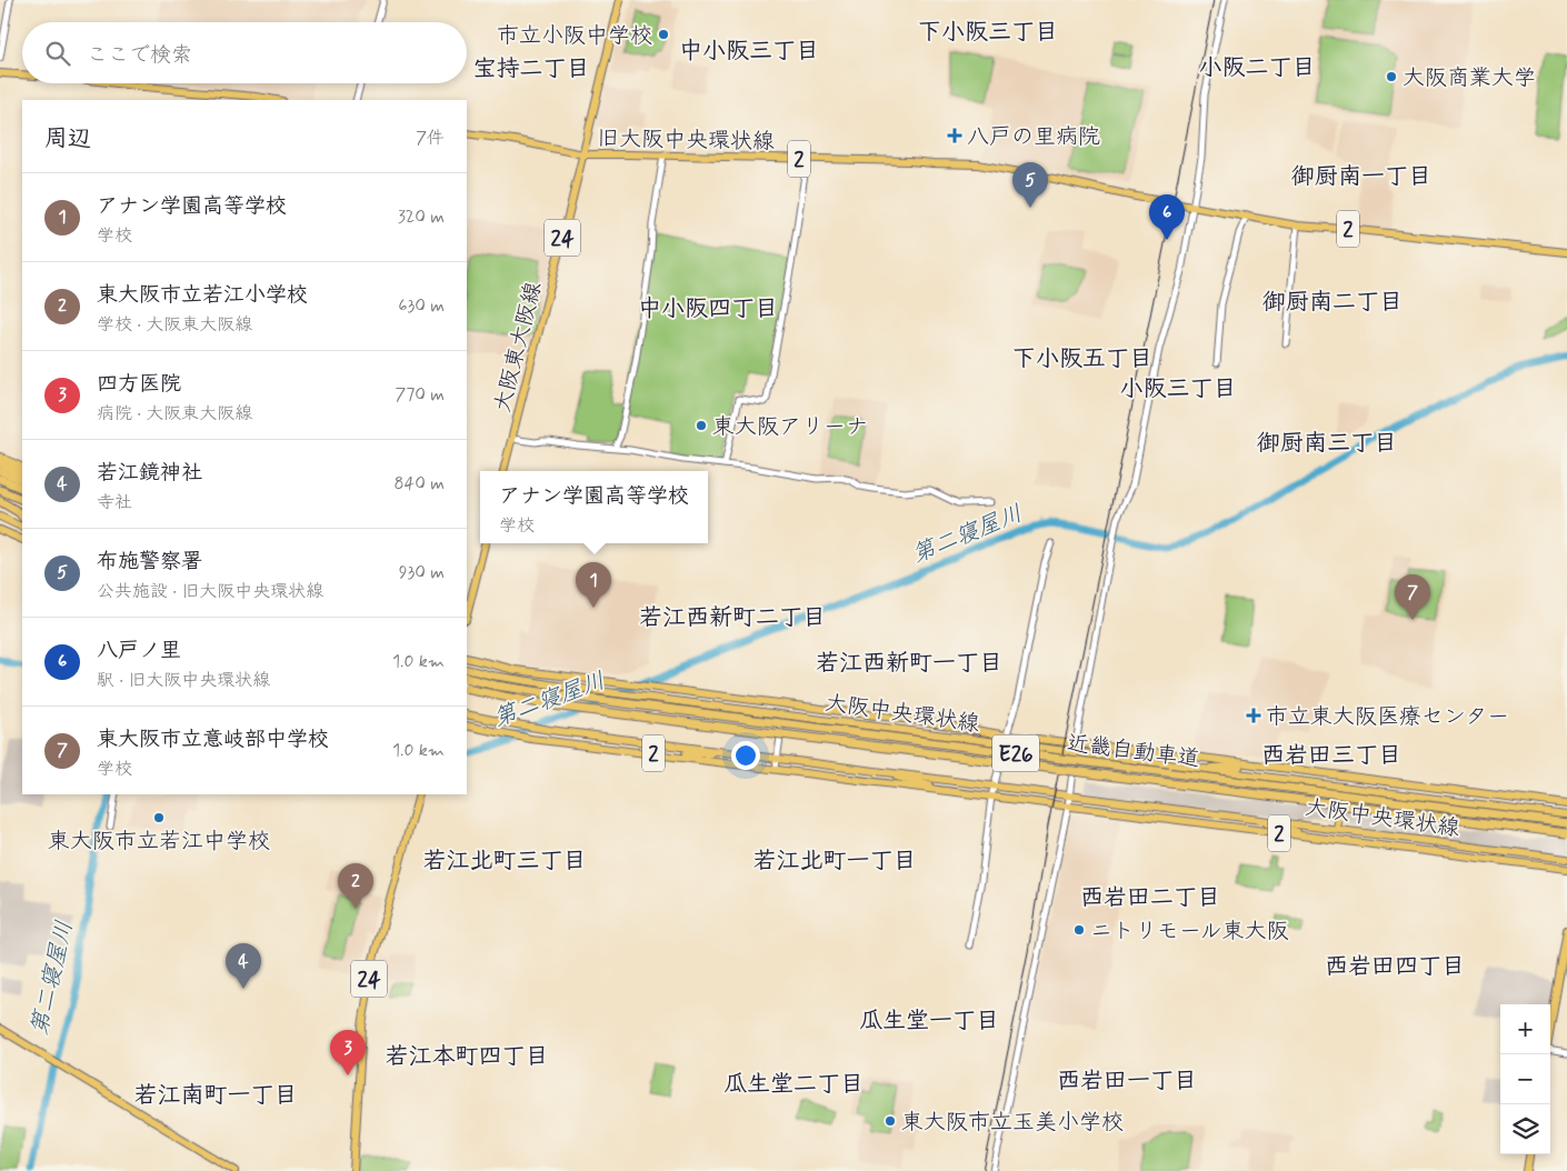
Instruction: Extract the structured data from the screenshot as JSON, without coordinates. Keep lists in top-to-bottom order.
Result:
{
  "streets": {
    "highway": ["近畿自動車道", "E26"],
    "main road": [
      "旧大阪中央環状線",
      "2",
      "24",
      "大阪東大阪線",
      "大阪中央環状線"
    ]
  },
  "crossings": [
    ["旧大阪中央環状線", "大阪東大阪線"]
  ],
  "districts": [
    "下小阪三丁目",
    "中小阪三丁目",
    "小阪二丁目",
    "宝持二丁目",
    "御厨南一丁目",
    "御厨南二丁目",
    "中小阪四丁目",
    "下小阪五丁目",
    "小阪三丁目",
    "御厨南三丁目",
    "若江西新町二丁目",
    "若江西新町一丁目",
    "西岩田三丁目",
    "若江北町三丁目",
    "若江北町一丁目",
    "西岩田二丁目",
    "西岩田四丁目",
    "瓜生堂一丁目",
    "若江本町四丁目",
    "西岩田一丁目",
    "瓜生堂二丁目",
    "若江南町一丁目"
  ],
  "water": ["第二寝屋川"],
  "places": {
    "other": [
      "市立小阪中学校",
      "大阪商業大学",
      "東大阪アリーナ",
      "東大阪市立若江中学校",
      "ニトリモール東大阪",
      "東大阪市立玉美小学校"
    ],
    "health": ["八戸の里病院", "市立東大阪医療センター"]
  },
  "page": {
    "search": "ここで検索",
    "heading": ["周辺", "7件"],
    "pins": [
      "5",
      "6",
      "1",
      "7",
      "2",
      "4",
      "3"
    ],
    "list": [
      {
        "mark": "1",
        "name": "アナン学園高等学校",
        "note": "学校",
        "value": "320 m"
      },
      {
        "mark": "2",
        "name": "東大阪市立若江小学校",
        "note": "学校 · 大阪東大阪線",
        "value": "630 m"
      },
      {
        "mark": "3",
        "name": "四方医院",
        "note": "病院 · 大阪東大阪線",
        "value": "770 m"
      },
      {
        "mark": "4",
        "name": "若江鏡神社",
        "note": "寺社",
        "value": "840 m"
      },
      {
        "mark": "5",
        "name": "布施警察署",
        "note": "公共施設 · 旧大阪中央環状線",
        "value": "930 m"
      },
      {
        "mark": "6",
        "name": "八戸ノ里",
        "note": "駅 · 旧大阪中央環状線",
        "value": "1.0 km"
      },
      {
        "mark": "7",
        "name": "東大阪市立意岐部中学校",
        "note": "学校",
        "value": "1.0 km"
      }
    ],
    "popup": ["アナン学園高等学校", "学校"],
    "map_buttons": ["+", "−"]
  }
}
